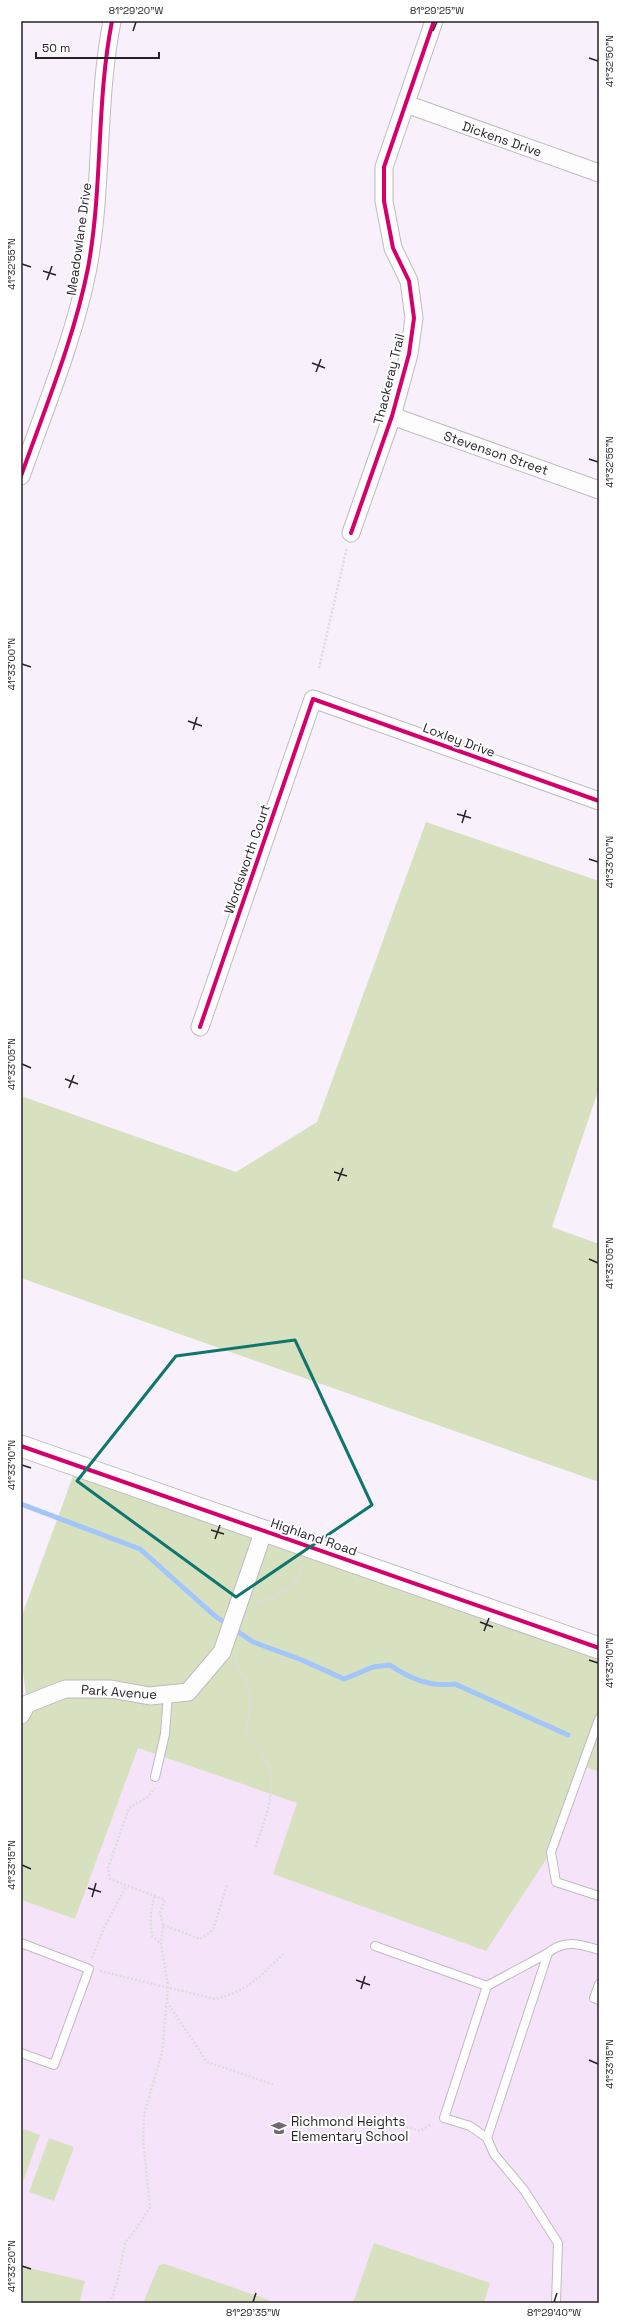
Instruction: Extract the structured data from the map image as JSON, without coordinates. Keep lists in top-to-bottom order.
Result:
{
  "streets": {
    "street": [
      "Dickens Drive",
      "Meadowlane Drive",
      "Thackeray Trail",
      "Stevenson Street",
      "Loxley Drive",
      "Wordsworth Court",
      "Highland Road",
      "Park Avenue"
    ]
  },
  "crossings": [
    ["Dickens Drive", "Thackeray Trail"],
    ["Thackeray Trail", "Stevenson Street"],
    ["Loxley Drive", "Wordsworth Court"],
    ["Highland Road", "Park Avenue"]
  ],
  "places": {
    "school or university": ["Richmond Heights Elementary School"]
  },
  "scale_bar": "50 m",
  "coordinates": [
    "81°29'20\"W",
    "81°29'25\"W",
    "41°32'50\"N",
    "41°32'55\"N",
    "41°33'00\"N",
    "41°33'05\"N",
    "41°33'10\"N",
    "41°33'15\"N",
    "41°33'20\"N",
    "81°29'35\"W",
    "81°29'40\"W"
  ]
}
